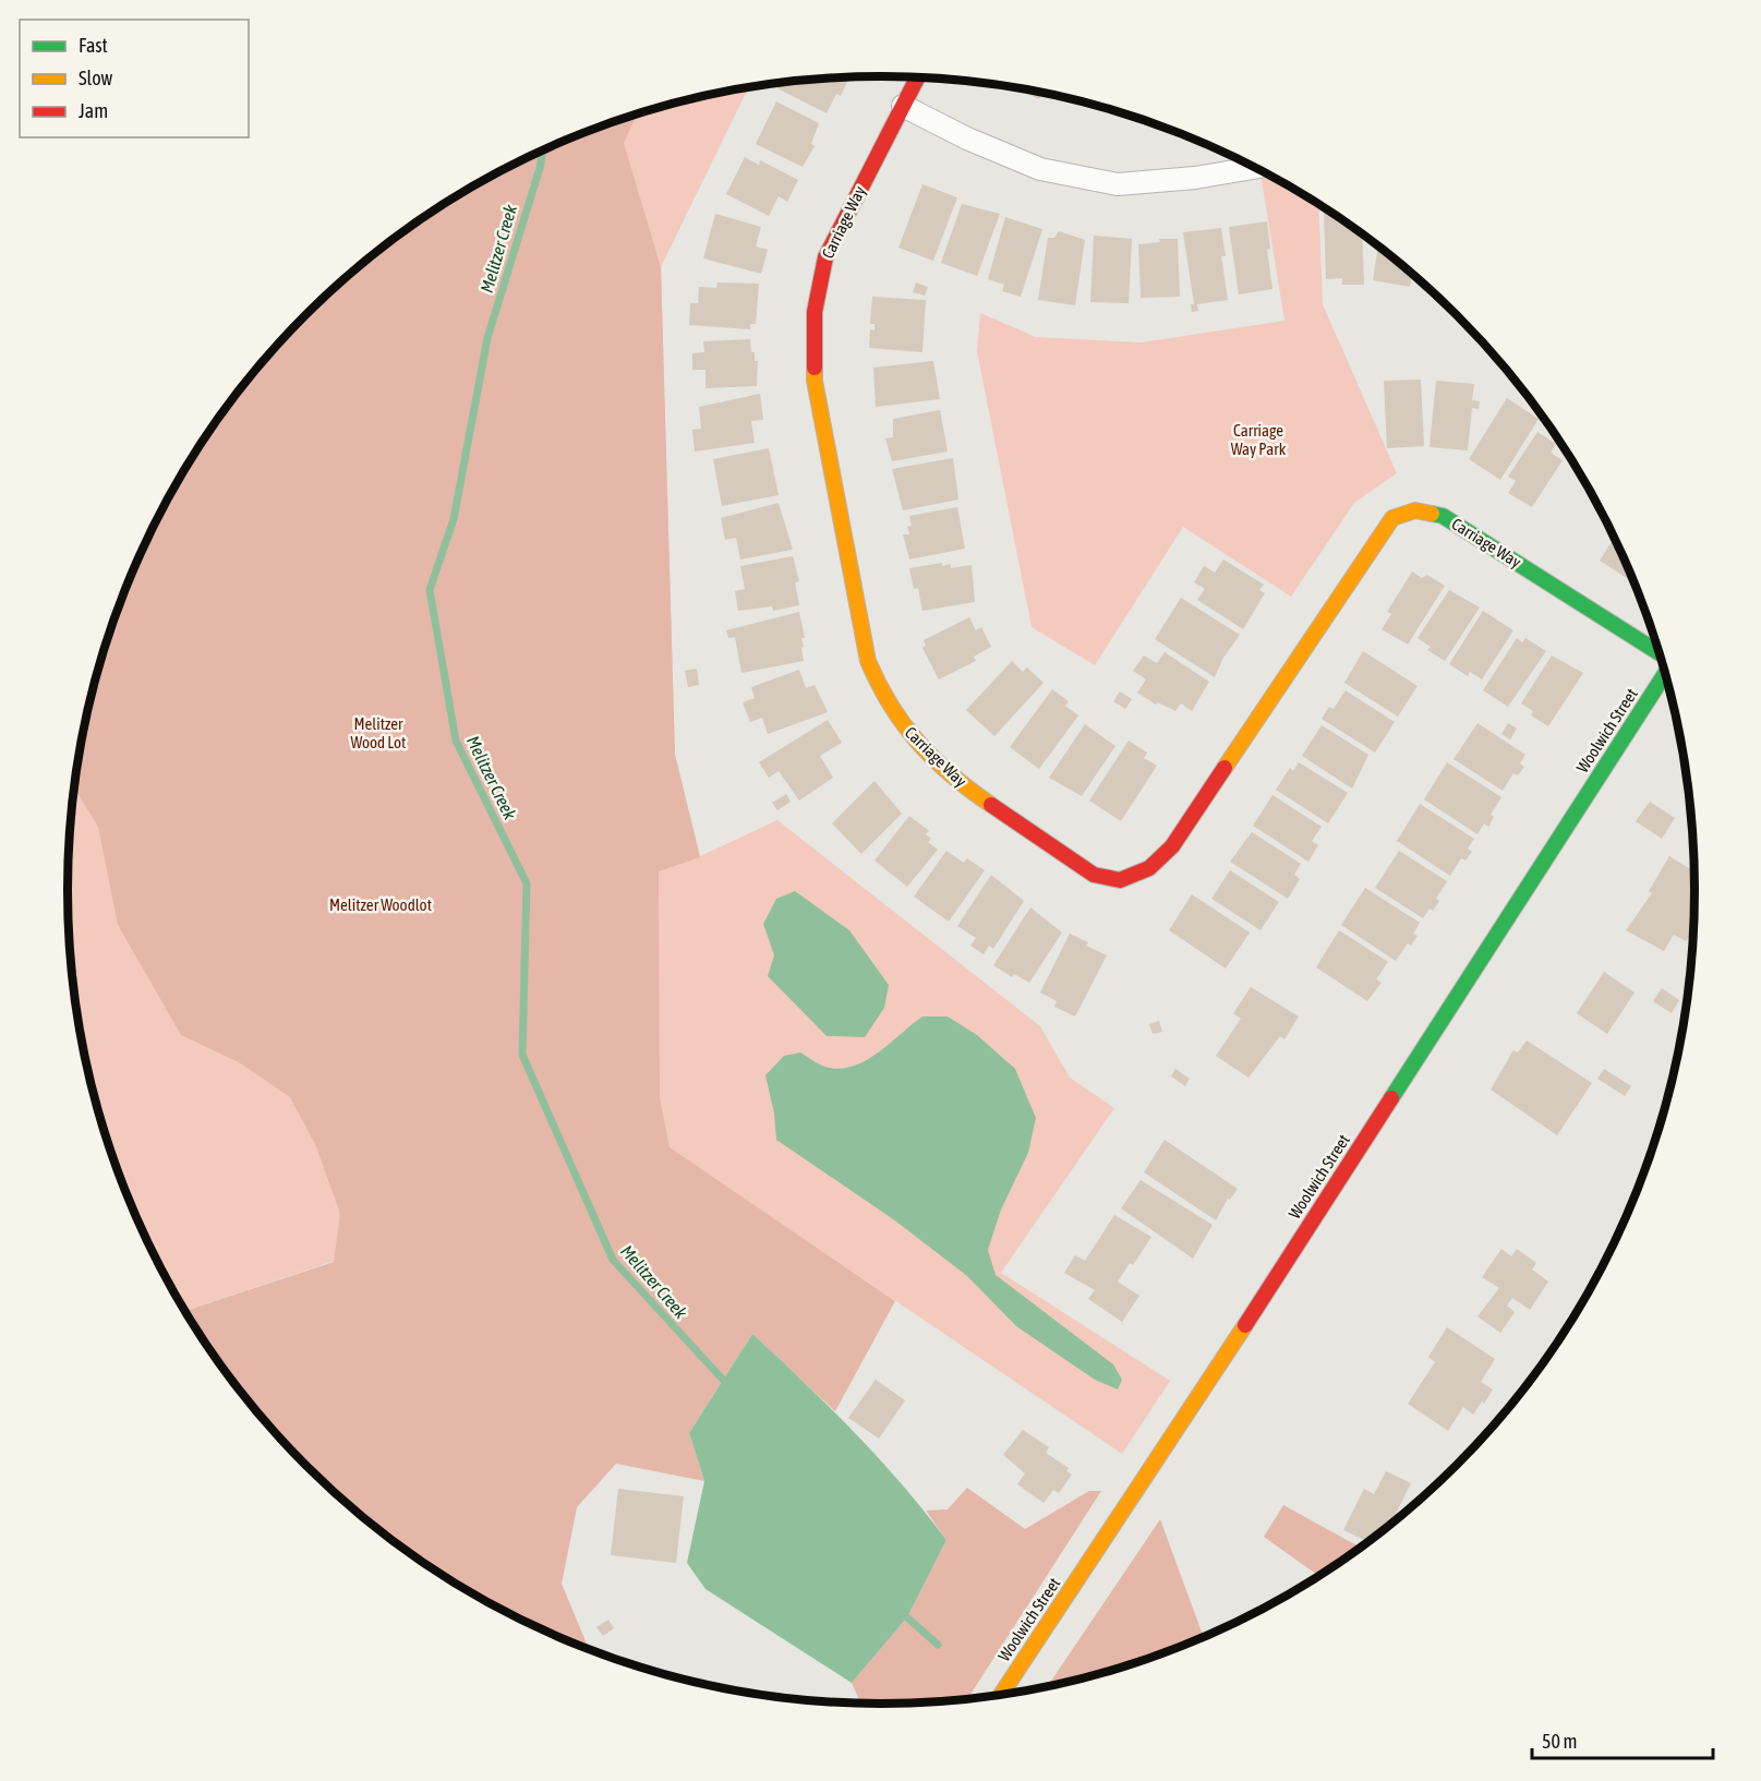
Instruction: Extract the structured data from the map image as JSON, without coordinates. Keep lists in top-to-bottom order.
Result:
{
  "streets": {
    "street": ["Carriage Way", "Woolwich Street"]
  },
  "water": ["Melitzer Creek"],
  "parks": ["Carriage Way Park", "Melitzer Wood Lot", "Melitzer Woodlot"],
  "legend": ["Fast", "Slow", "Jam"],
  "scale_bar": "50 m"
}
